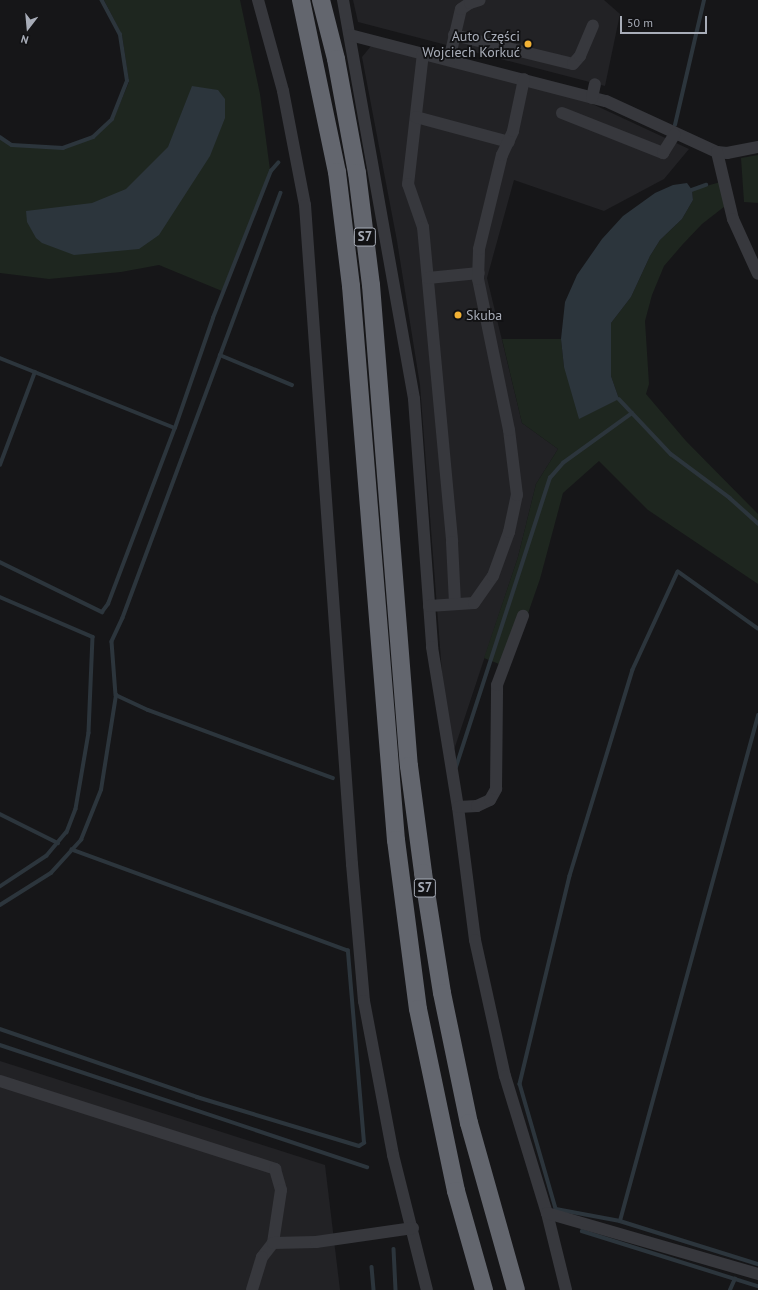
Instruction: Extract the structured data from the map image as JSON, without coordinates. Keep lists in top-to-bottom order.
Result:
{
  "streets": {
    "highway": ["S7"]
  },
  "places": ["Auto Części Wojciech Korkuć", "Skuba"],
  "scale_bar": "50 m",
  "north": "bottom"
}
